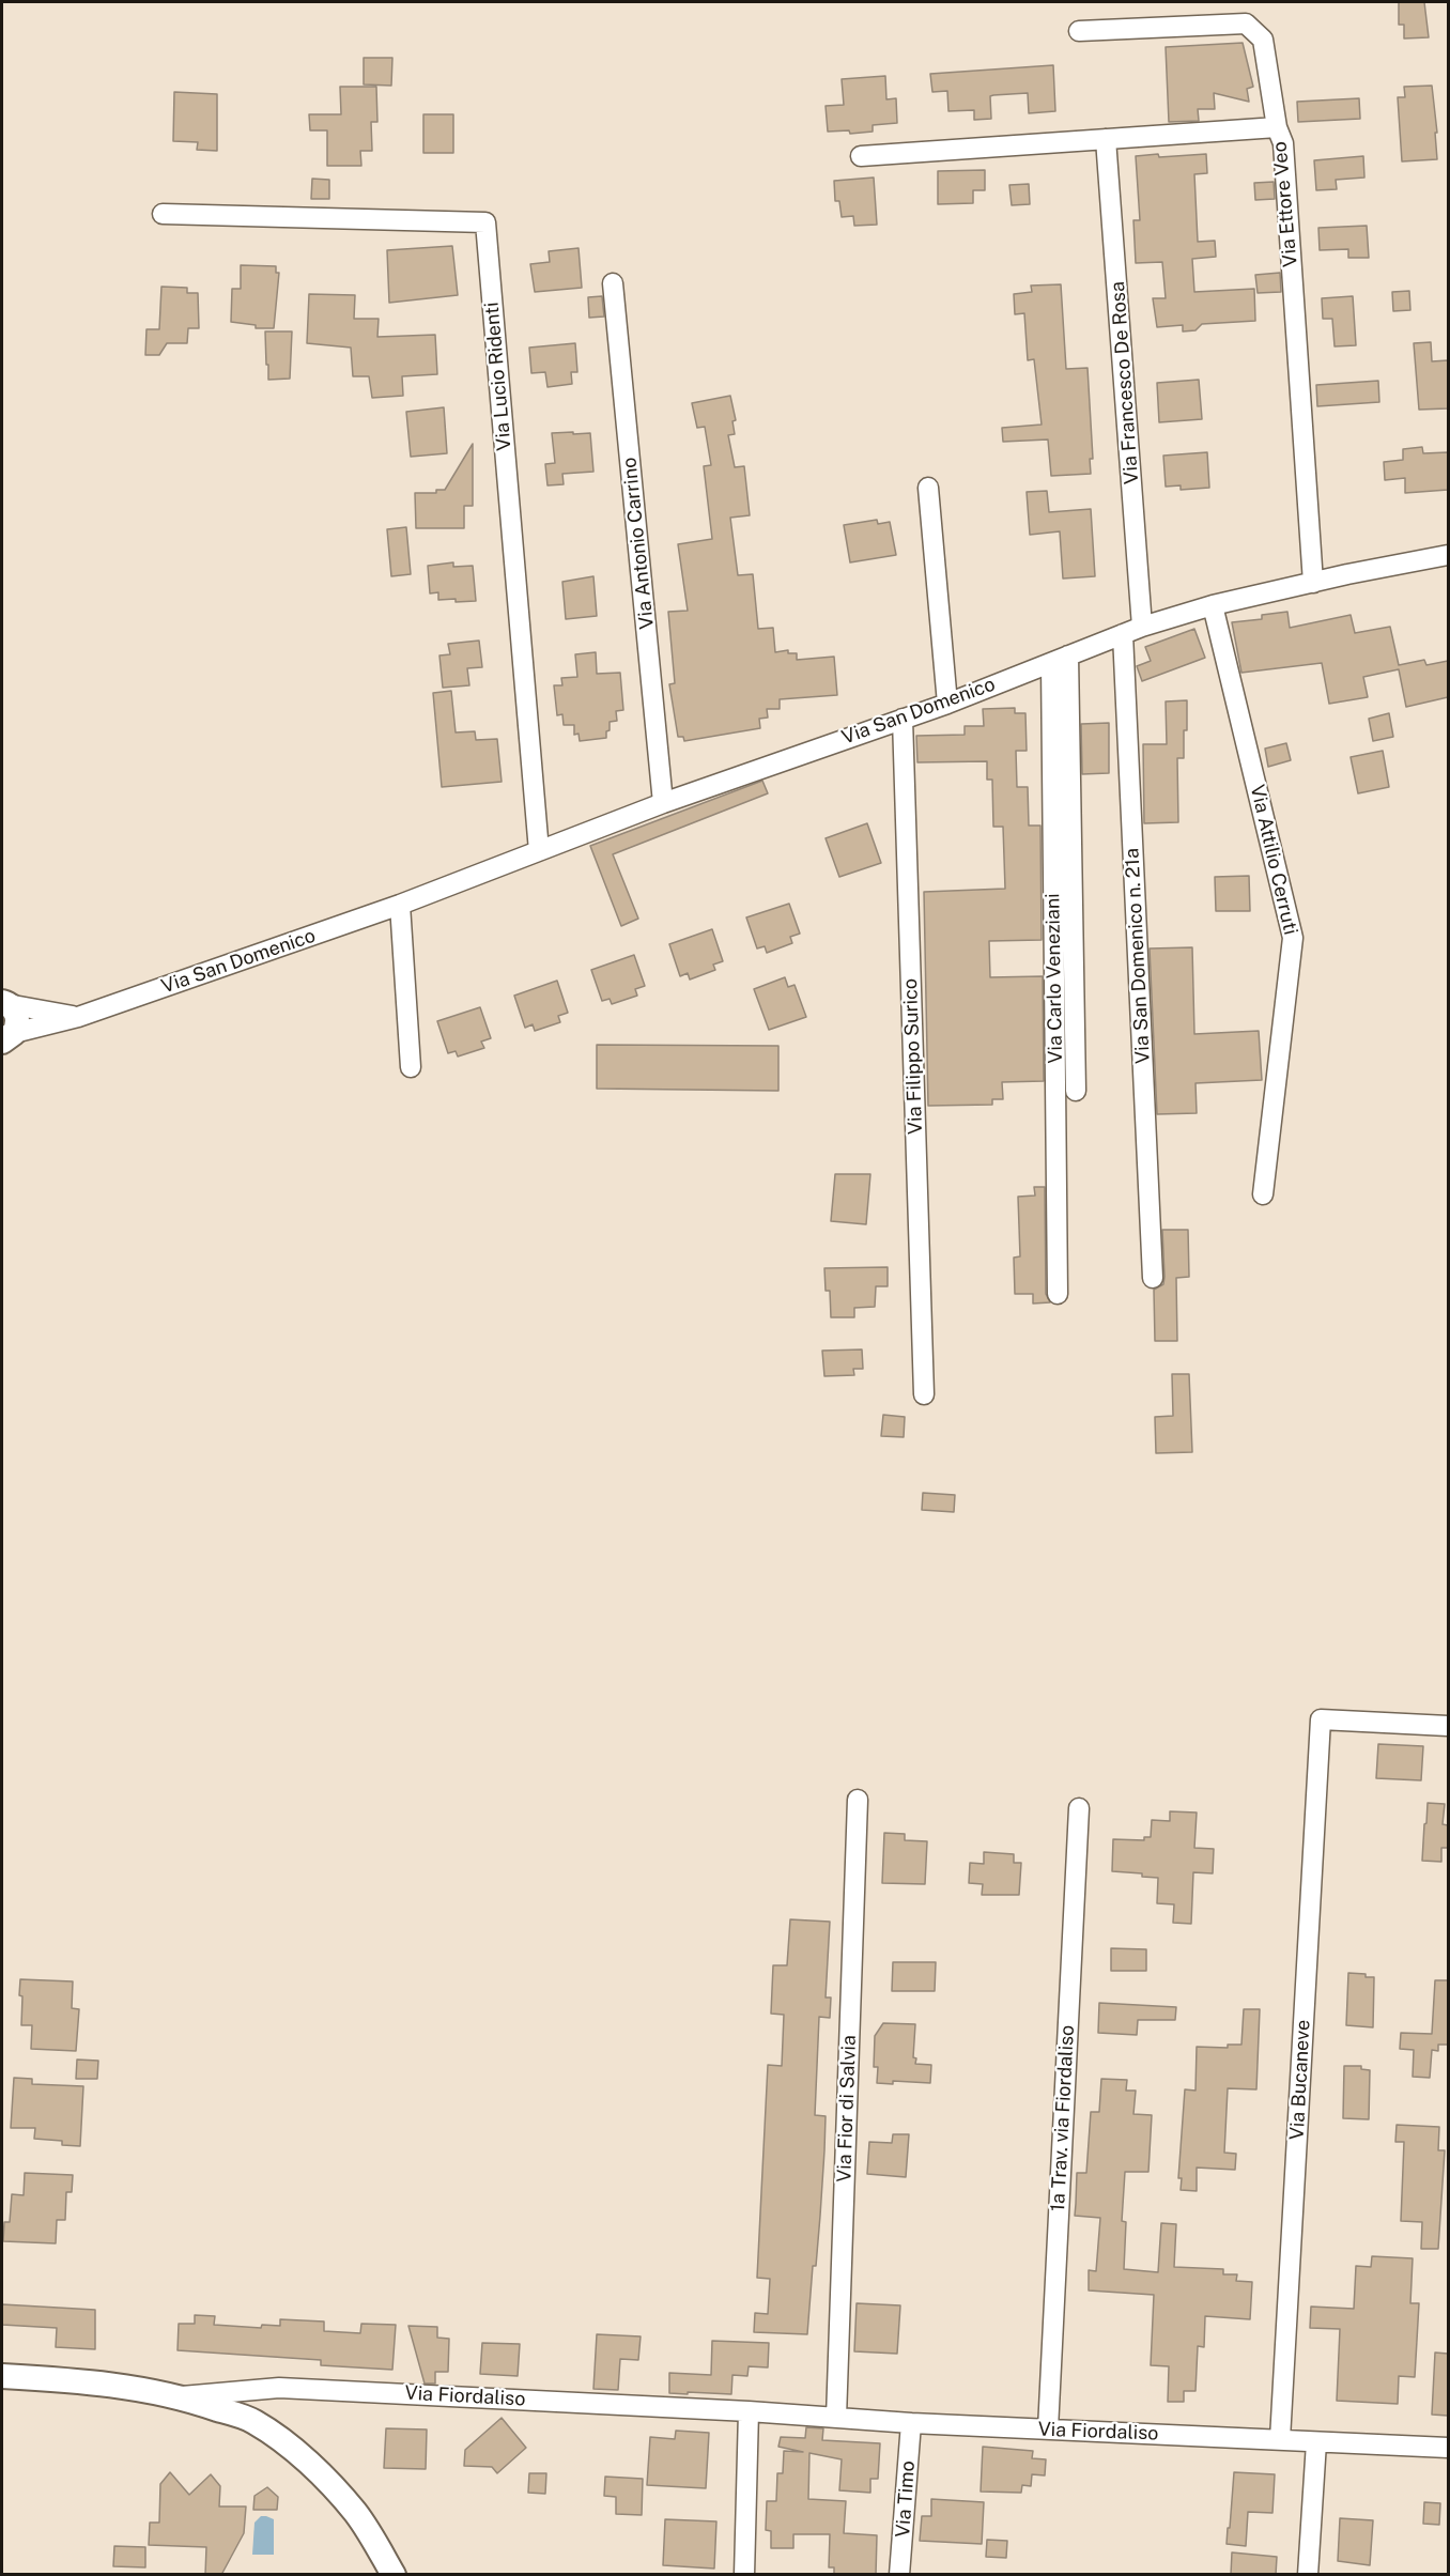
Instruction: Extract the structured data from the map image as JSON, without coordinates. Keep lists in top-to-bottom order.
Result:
{
  "streets": {
    "street": [
      "Via Ettore Veo",
      "Via Lucio Ridenti",
      "Via Francesco De Rosa",
      "Via Antonio Carrino",
      "Via San Domenico",
      "Via Attilio Cerruti",
      "Via San Domenico n. 21a",
      "Via Carlo Veneziani",
      "Via Filippo Surico",
      "Via Bucaneve",
      "Via Fior di Salvia",
      "1a Trav. via Fiordaliso",
      "Via Fiordaliso",
      "Via Timo"
    ]
  },
  "crossings": [
    ["Via Ettore Veo", "Via Francesco De Rosa"],
    ["Via Ettore Veo", "Via San Domenico"],
    ["Via Lucio Ridenti", "Via San Domenico"],
    ["Via Francesco De Rosa", "Via San Domenico"],
    ["Via Antonio Carrino", "Via San Domenico"],
    ["Via San Domenico", "Via Attilio Cerruti"],
    ["Via San Domenico", "Via San Domenico n. 21a"],
    ["Via San Domenico", "Via Carlo Veneziani"],
    ["Via San Domenico", "Via Filippo Surico"],
    ["Via Bucaneve", "Via Fiordaliso"],
    ["Via Fior di Salvia", "Via Fiordaliso"],
    ["1a Trav. via Fiordaliso", "Via Fiordaliso"],
    ["Via Fiordaliso", "Via Timo"]
  ]
}
